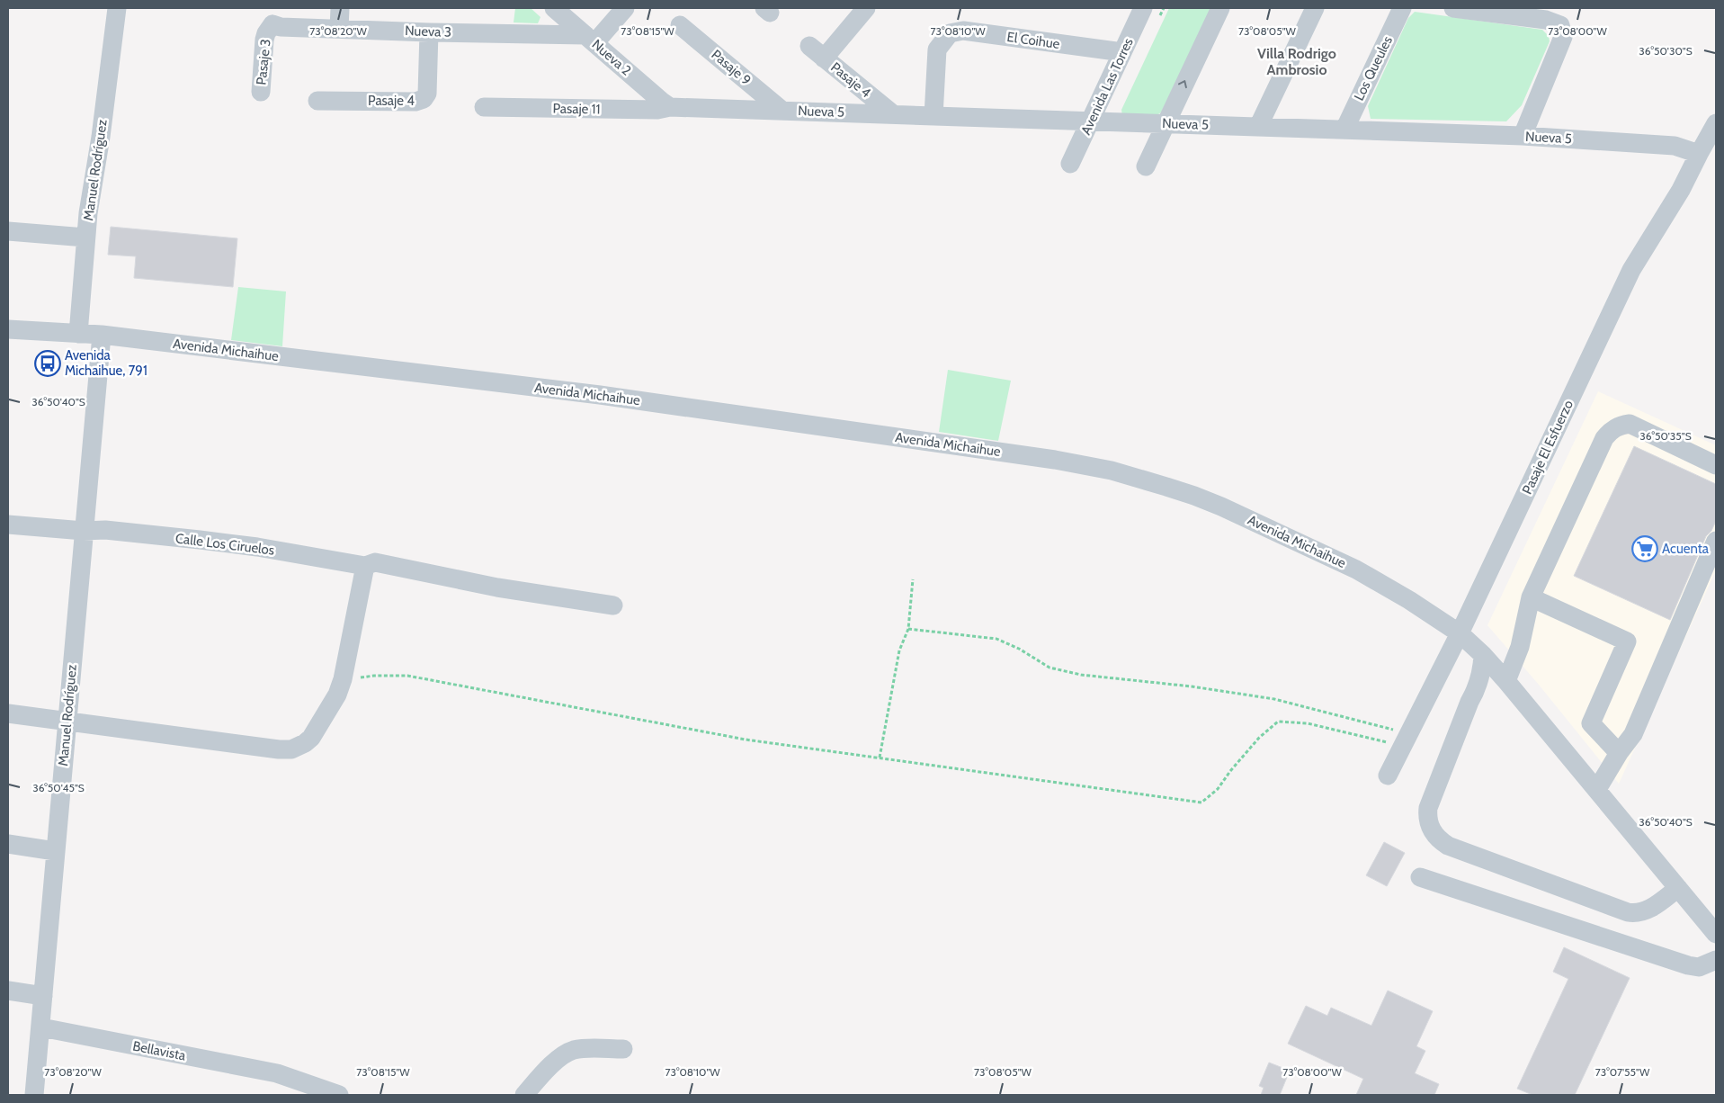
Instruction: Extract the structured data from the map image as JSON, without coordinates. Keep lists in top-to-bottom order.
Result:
{
  "streets": {
    "street": [
      "Nueva 3",
      "El Coihue",
      "Nueva 2",
      "Pasaje 3",
      "Pasaje 9",
      "Los Queules",
      "Pasaje 4",
      "Avenida Las Torres",
      "Pasaje 11",
      "Nueva 5",
      "Manuel Rodríguez",
      "Avenida Michaihue",
      "Pasaje El Esfuerzo",
      "Calle Los Ciruelos",
      "Bellavista"
    ]
  },
  "crossings": [
    ["Nueva 3", "Nueva 2"],
    ["Nueva 3", "Pasaje 3"],
    ["Nueva 3", "Pasaje 4"],
    ["El Coihue", "Avenida Las Torres"],
    ["El Coihue", "Nueva 5"],
    ["Nueva 2", "Pasaje 11"],
    ["Nueva 2", "Nueva 5"],
    ["Pasaje 9", "Nueva 5"],
    ["Los Queules", "Nueva 5"],
    ["Pasaje 4", "Nueva 5"],
    ["Avenida Las Torres", "Nueva 5"],
    ["Pasaje 11", "Nueva 5"],
    ["Nueva 5", "Pasaje El Esfuerzo"],
    ["Manuel Rodríguez", "Avenida Michaihue"],
    ["Manuel Rodríguez", "Calle Los Ciruelos"],
    ["Manuel Rodríguez", "Bellavista"],
    ["Avenida Michaihue", "Pasaje El Esfuerzo"]
  ],
  "districts": ["Villa Rodrigo Ambrosio"],
  "places": {
    "bus stop": ["Avenida Michaihue, 791"],
    "supermarket": ["Acuenta"]
  },
  "coordinates": [
    "73°08'15\"W",
    "73°08'10\"W",
    "73°08'00\"W",
    "73°08'20\"W",
    "73°08'05\"W",
    "36°50'30\"S",
    "36°50'40\"S",
    "36°50'35\"S",
    "36°50'45\"S",
    "73°07'55\"W"
  ]
}
